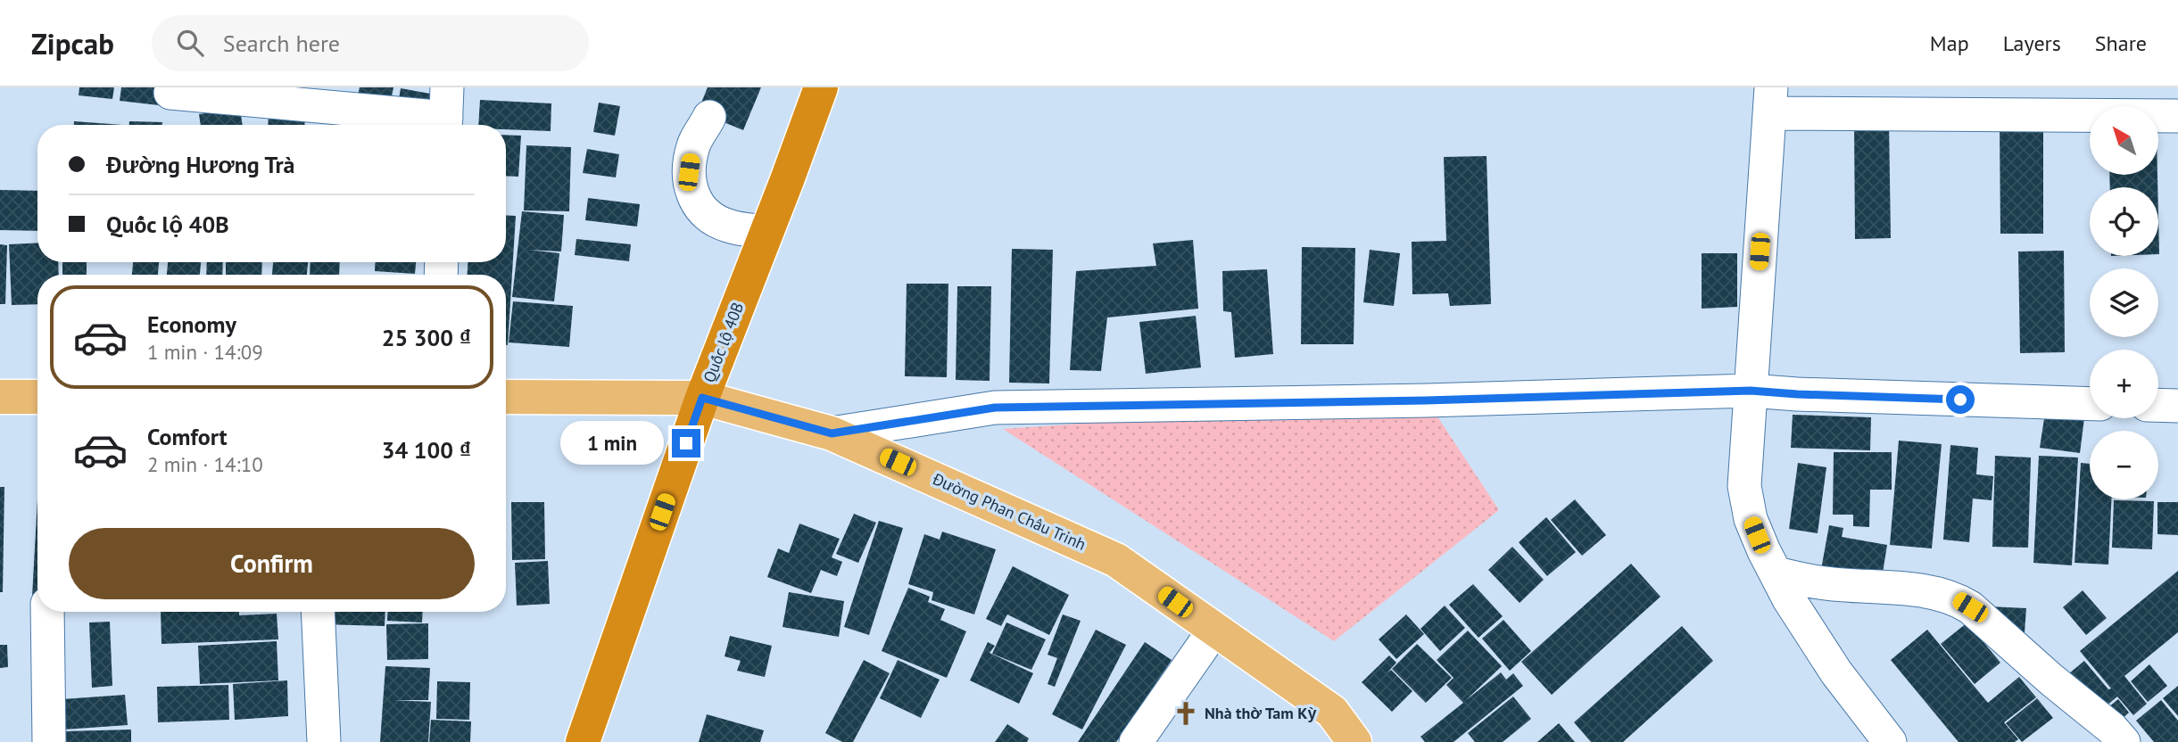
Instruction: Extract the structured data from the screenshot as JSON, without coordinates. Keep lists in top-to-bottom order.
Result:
{
  "streets": {
    "highway": ["Quốc lộ 40B"],
    "main road": ["Đường Phan Châu Trinh"]
  },
  "crossings": [
    ["Quốc lộ 40B", "Đường Phan Châu Trinh"]
  ],
  "places": {
    "church": ["Nhà thờ Tam Kỳ"]
  },
  "north": "top left",
  "page": {
    "header": "Zipcab",
    "search": "Search here",
    "nav": ["Map", "Layers", "Share"],
    "map_buttons": ["+", "−"],
    "banner": ["Đường Hương Trà", "Quốc lộ 40B"],
    "list": [
      {
        "name": "Economy",
        "note": "1 min · 14:09",
        "value": "25 300 ₫"
      },
      {
        "name": "Comfort",
        "note": "2 min · 14:10",
        "value": "34 100 ₫"
      }
    ],
    "bubble": "1 min",
    "buttons": "Confirm"
  }
}
